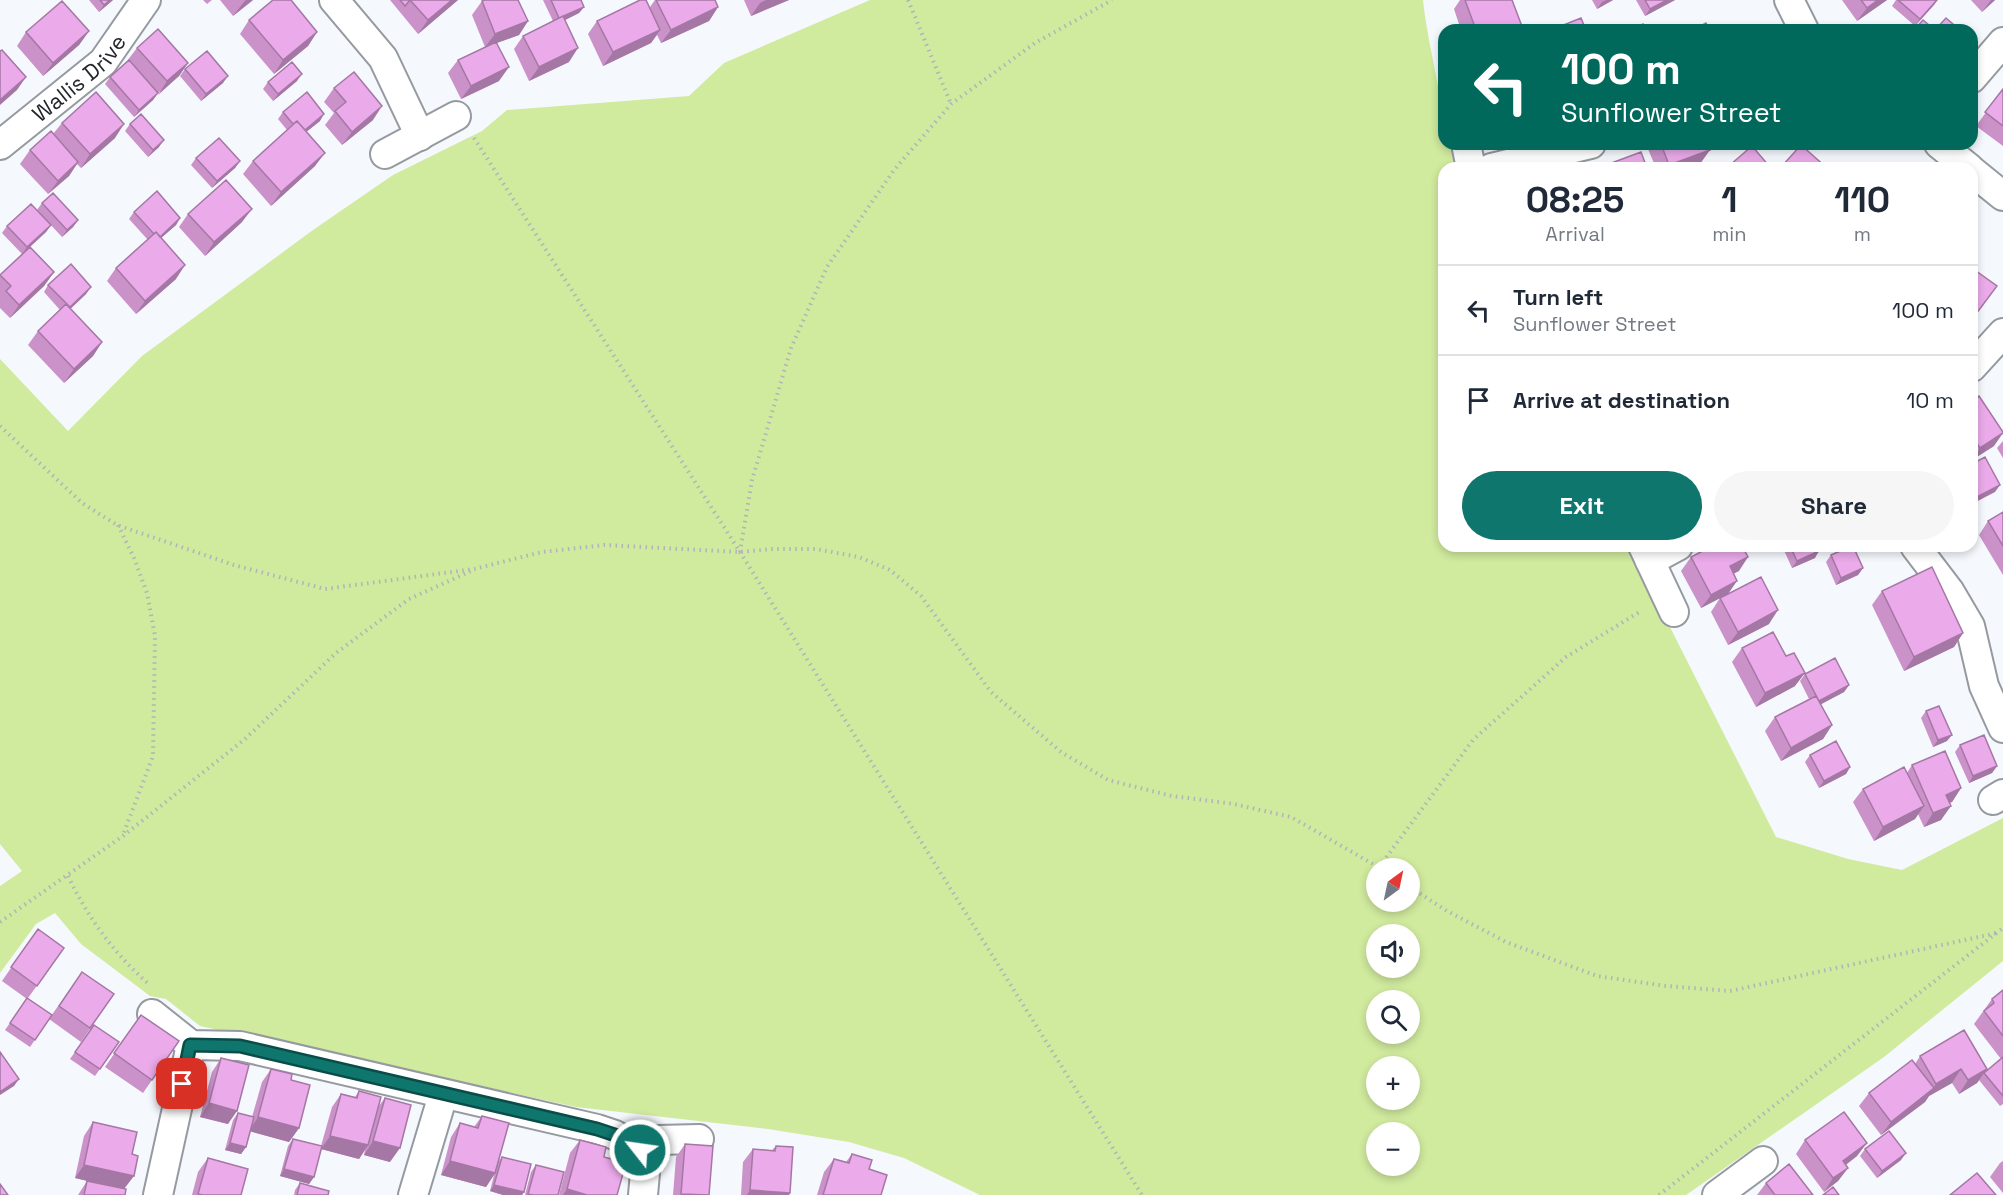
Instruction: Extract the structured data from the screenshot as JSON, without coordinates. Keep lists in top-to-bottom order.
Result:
{
  "streets": {
    "street": ["Wallis Drive"]
  },
  "north": "top right",
  "page": {
    "turn": ["100 m", "Sunflower Street"],
    "eta": [
      "08:25",
      "Arrival",
      "1",
      "min",
      "110",
      "m"
    ],
    "list": [
      {
        "name": "Turn left",
        "note": "Sunflower Street",
        "value": "100 m"
      },
      {
        "name": "Arrive at destination",
        "value": "10 m"
      }
    ],
    "buttons": ["Exit", "Share"],
    "map_buttons": ["+", "−"]
  }
}
